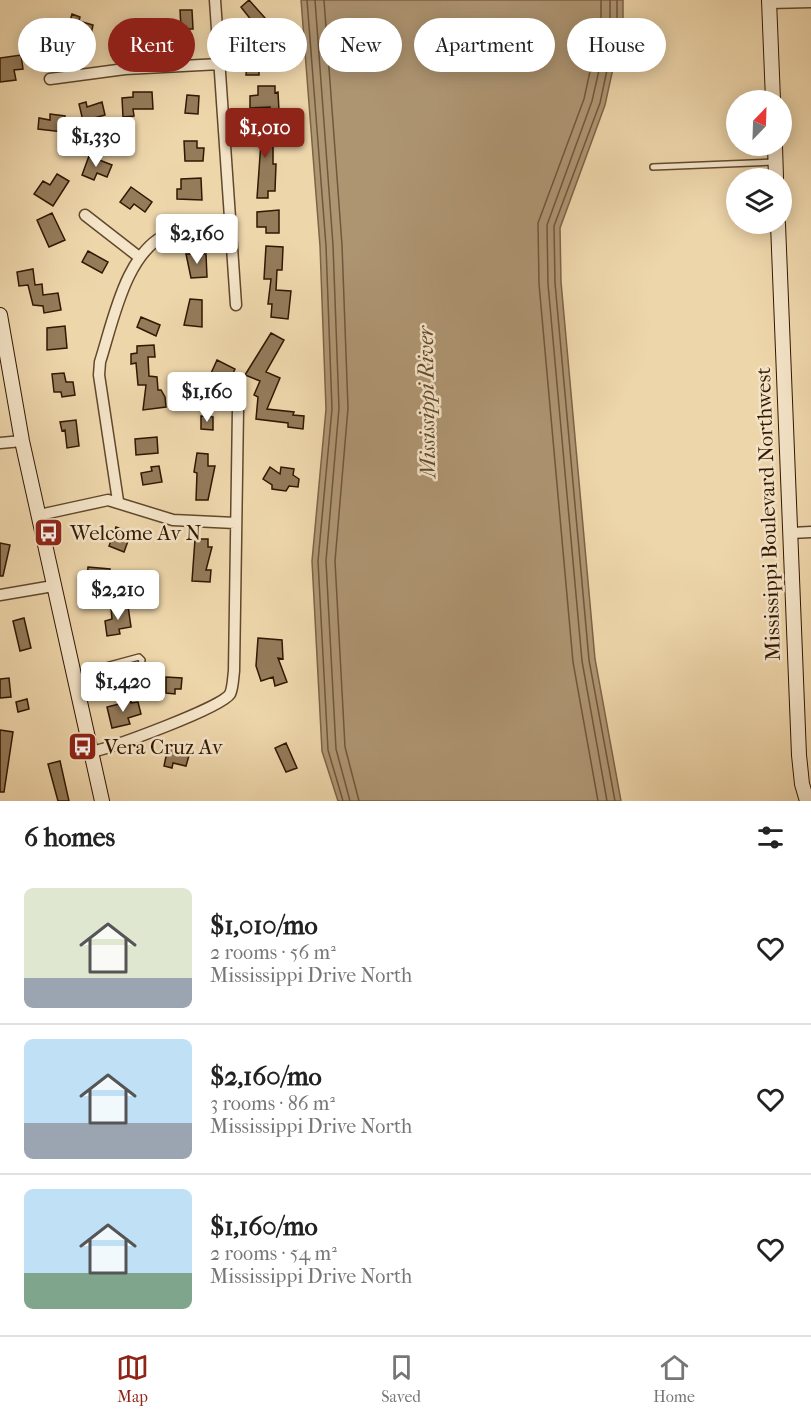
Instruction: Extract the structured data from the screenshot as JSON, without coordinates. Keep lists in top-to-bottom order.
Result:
{
  "streets": {
    "street": ["Mississippi Boulevard Northwest"]
  },
  "water": ["Mississippi River"],
  "places": {
    "bus stop": ["Welcome Av N", "Vera Cruz Av"]
  },
  "north": "top right",
  "page": {
    "chip": [
      "Buy",
      "Rent",
      "Filters",
      "New",
      "Apartment",
      "House"
    ],
    "price": [
      "$1,010",
      "$1,330",
      "$2,160",
      "$1,160",
      "$2,210",
      "$1,420"
    ],
    "heading": "6 homes",
    "list": [
      {
        "name": "$1,010/mo",
        "note": "2 rooms · 56 m² · Mississippi Drive North"
      },
      {
        "name": "$2,160/mo",
        "note": "3 rooms · 86 m² · Mississippi Drive North"
      },
      {
        "name": "$1,160/mo",
        "note": "2 rooms · 54 m² · Mississippi Drive North"
      }
    ],
    "tabs": ["Map", "Saved", "Home"]
  }
}
